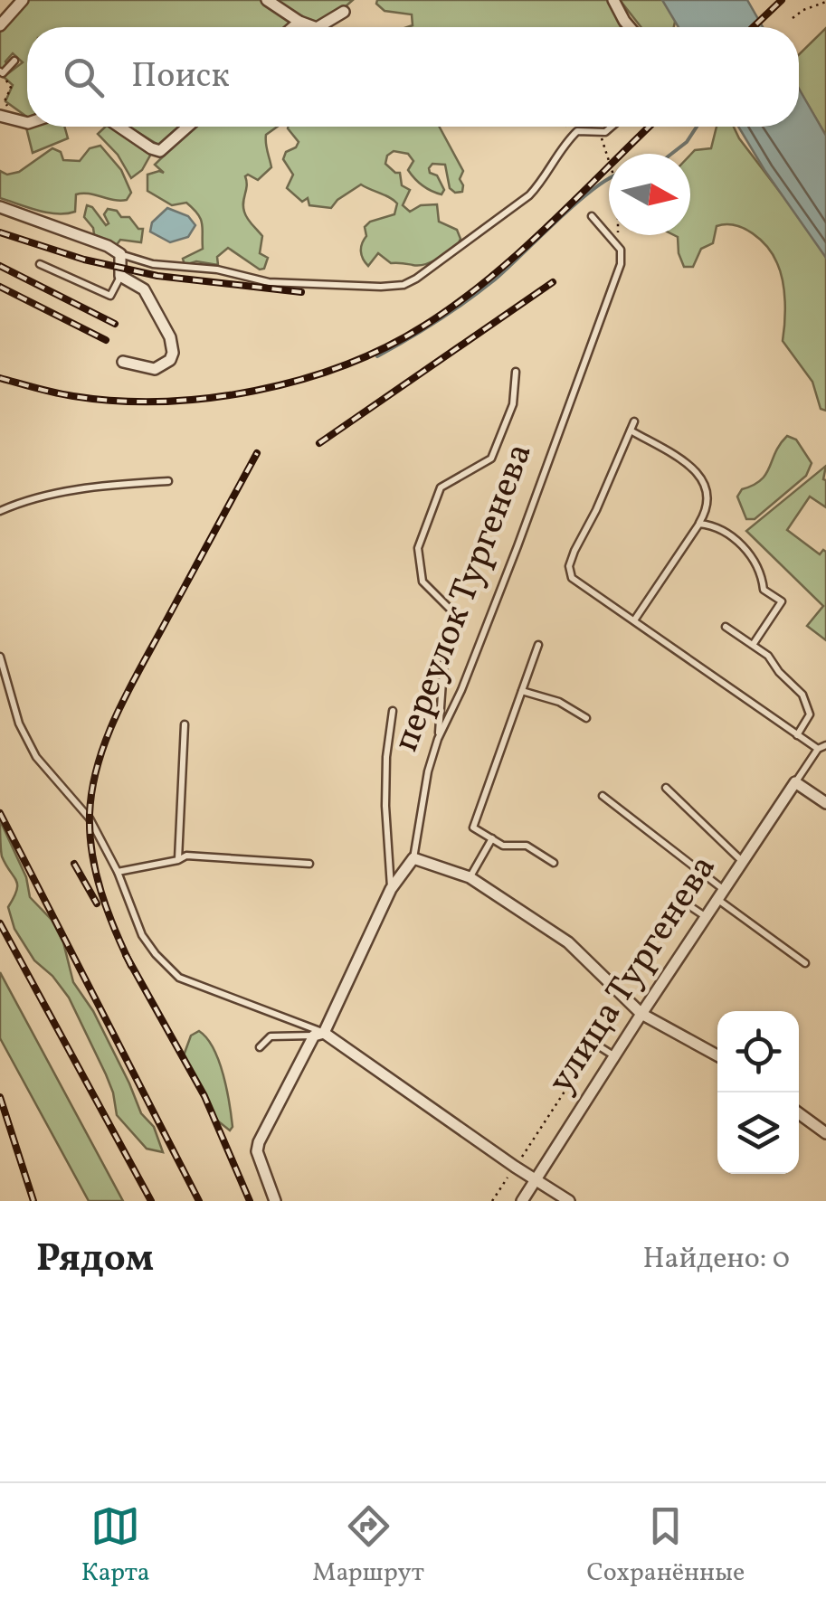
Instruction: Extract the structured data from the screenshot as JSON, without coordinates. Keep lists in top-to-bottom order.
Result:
{
  "streets": {
    "street": ["переулок Тургенева", "улица Тургенева"]
  },
  "north": "right",
  "page": {
    "search": "Поиск",
    "heading": ["Рядом", "Найдено: 0"],
    "nav": ["Карта", "Маршрут", "Сохранённые"]
  }
}
